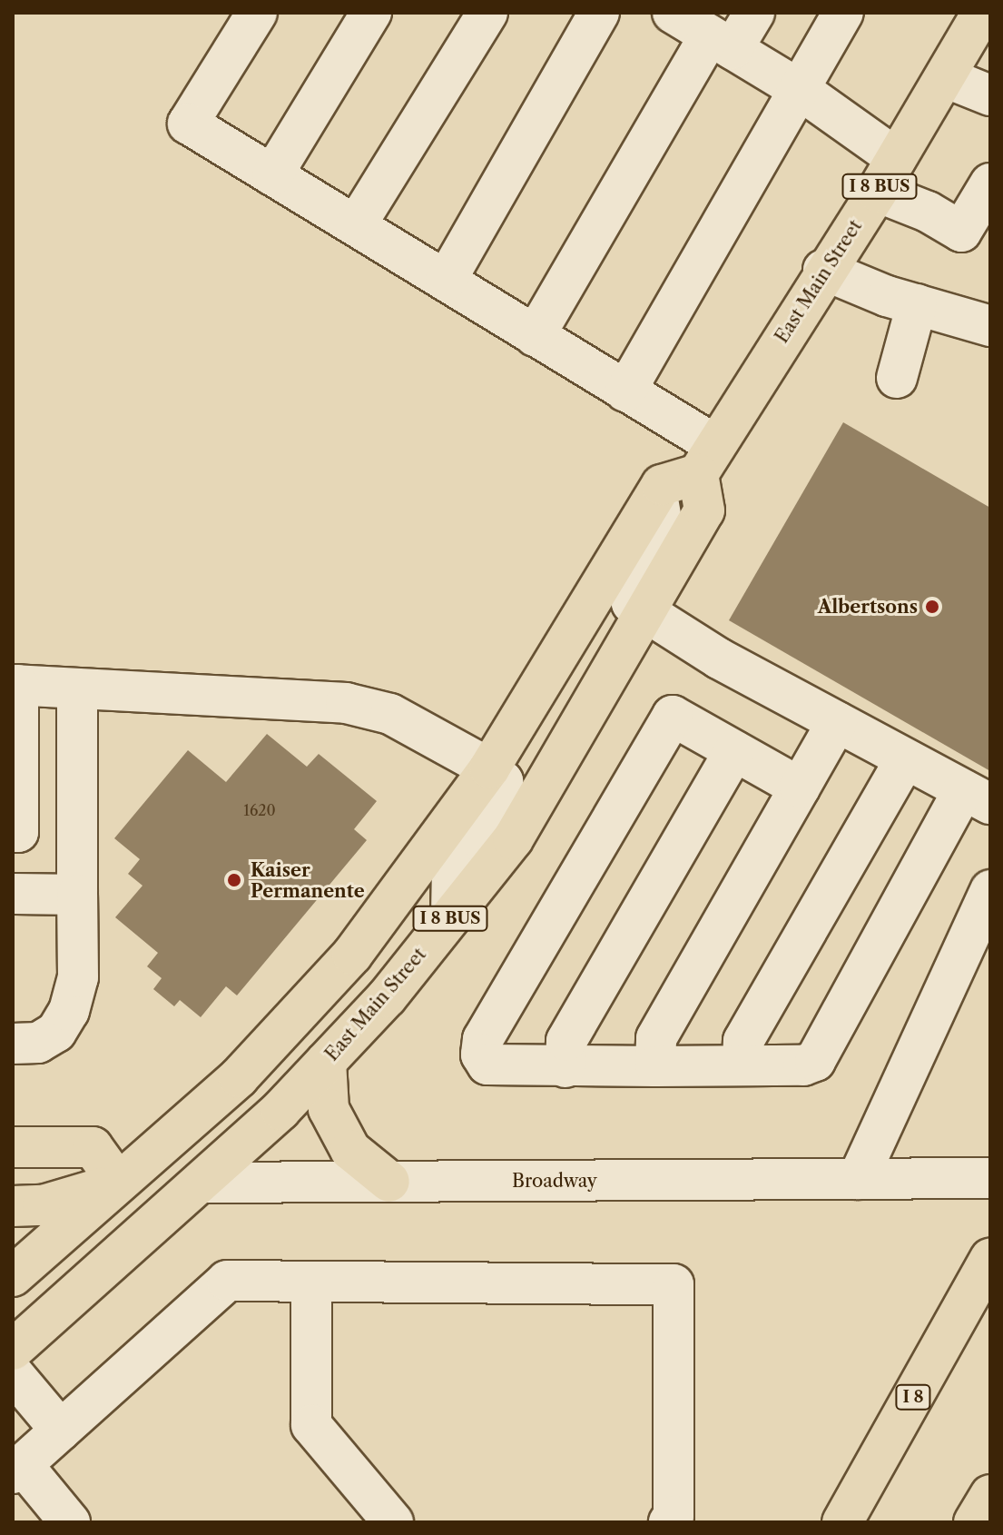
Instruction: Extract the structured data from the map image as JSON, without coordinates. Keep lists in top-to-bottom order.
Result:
{
  "streets": {
    "main road": [
      "I 8 BUS",
      "East Main Street",
      "Broadway",
      "I 8"
    ]
  },
  "crossings": [
    ["I 8 BUS", "East Main Street"],
    ["I 8 BUS", "Broadway"],
    ["East Main Street", "Broadway"]
  ],
  "places": ["Albertsons", "Kaiser Permanente"],
  "house_numbers": ["1620"]
}
